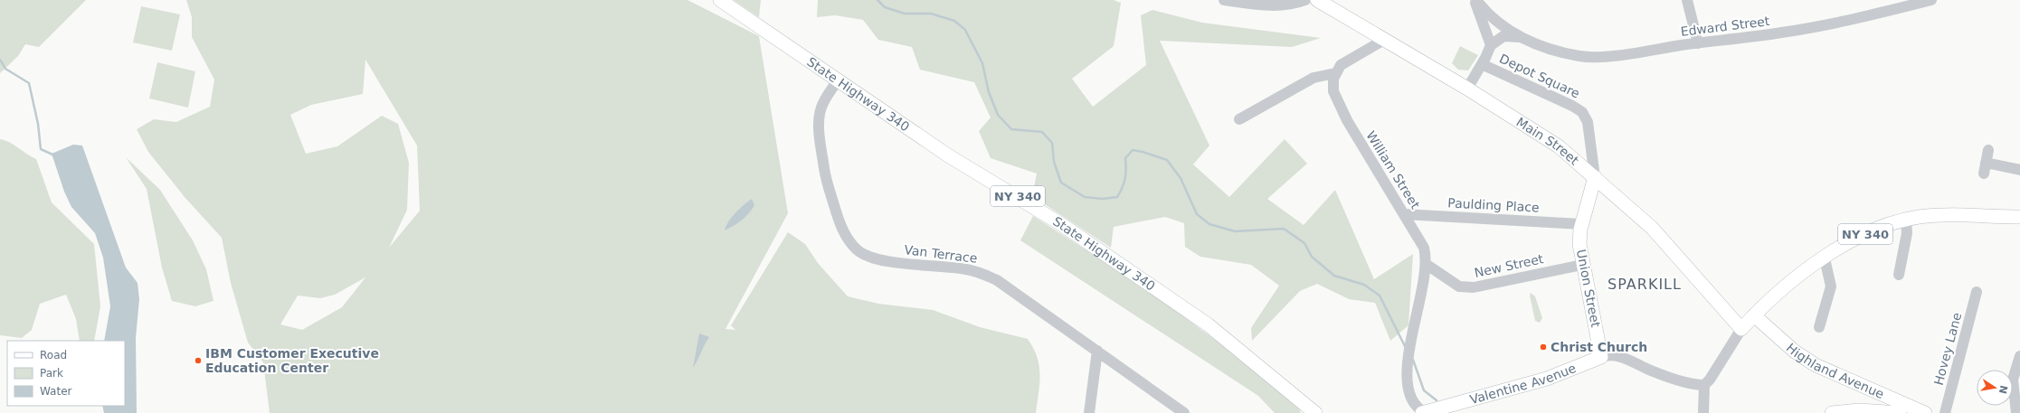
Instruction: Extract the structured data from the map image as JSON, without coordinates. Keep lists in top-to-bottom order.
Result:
{
  "streets": {
    "main road": [
      "State Highway 340",
      "Main Street",
      "NY 340",
      "Union Street",
      "Highland Avenue",
      "Valentine Avenue"
    ],
    "street": [
      "Edward Street",
      "Depot Square",
      "William Street",
      "Paulding Place",
      "Van Terrace",
      "New Street",
      "Hovey Lane"
    ]
  },
  "crossings": [
    ["Depot Square", "Main Street"],
    ["Depot Square", "Union Street"],
    ["State Highway 340", "Van Terrace"],
    ["Main Street", "NY 340"],
    ["Main Street", "Union Street"],
    ["William Street", "Paulding Place"],
    ["William Street", "New Street"],
    ["William Street", "Valentine Avenue"],
    ["NY 340", "Highland Avenue"],
    ["Paulding Place", "Union Street"],
    ["New Street", "Union Street"],
    ["Union Street", "Valentine Avenue"]
  ],
  "districts": ["SPARKILL"],
  "places": ["Christ Church", "IBM Customer Executive Education Center"],
  "legend": ["Road", "Park", "Water"],
  "north": "right"
}
